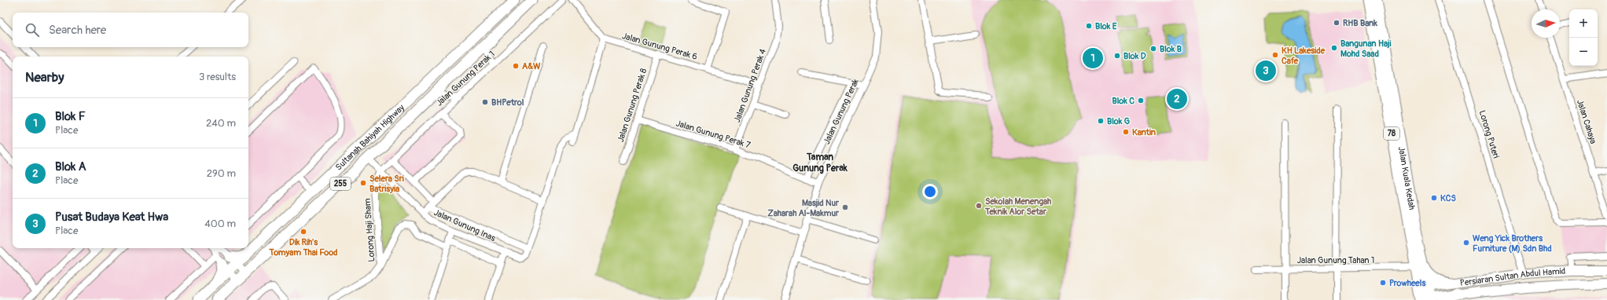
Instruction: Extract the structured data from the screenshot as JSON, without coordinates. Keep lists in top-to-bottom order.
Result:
{
  "streets": {
    "main road": [
      "78",
      "Sultanah Bahiyah Highway",
      "Jalan Kuala Kedah",
      "255",
      "Persiaran Sultan Abdul Hamid"
    ],
    "street": [
      "Jalan Gunung Perak 6",
      "Jalan Gunung Perak 1",
      "Jalan Gunung Perak 4",
      "Jalan Gunung Perak 8",
      "Jalan Gunung Perak",
      "Jalan Cahaya",
      "Jalan Gunung Perak 7",
      "Lorong Puteri",
      "Jalan Gunung Inas",
      "Lorong Haji Sham",
      "Jalan Gunung Tahan 1"
    ]
  },
  "crossings": [
    ["Jalan Gunung Perak 6", "Jalan Gunung Perak 4"],
    ["Jalan Gunung Perak 6", "Jalan Gunung Perak 8"],
    ["Jalan Gunung Perak 1", "Jalan Gunung Inas"],
    ["Jalan Gunung Perak 1", "Lorong Haji Sham"],
    ["Jalan Gunung Perak 4", "Jalan Gunung Perak 7"],
    ["Jalan Gunung Perak 8", "Jalan Gunung Perak 7"],
    ["Jalan Gunung Perak", "Jalan Gunung Perak 7"],
    ["Lorong Puteri", "Persiaran Sultan Abdul Hamid"],
    ["Sultanah Bahiyah Highway", "Jalan Gunung Inas"],
    ["Jalan Kuala Kedah", "Jalan Gunung Tahan 1"],
    ["Jalan Kuala Kedah", "Persiaran Sultan Abdul Hamid"],
    ["Jalan Gunung Inas", "Lorong Haji Sham"]
  ],
  "districts": ["Taman Gunung Perak"],
  "places": [
    "RHB Bank",
    "Blok E",
    "Bangunan Haji Mohd Saad",
    "Blok B",
    "KH Lakeside Cafe",
    "Blok D",
    "A&W",
    "Blok C",
    "BHPetrol",
    "Blok G",
    "Kantin",
    "Selera Sri Batrisyia",
    "KCS",
    "Sekolah Menengah Teknik Alor Setar",
    "Masjid Nur Zaharah Al-Makmur",
    "Dik Rih's Tomyam Thai Food",
    "Weng Yick Brothers Furniture (M) Sdn Bhd",
    "Prowheels"
  ],
  "north": "right",
  "page": {
    "map_buttons": ["+", "−"],
    "search": "Search here",
    "pins": ["1", "3", "2"],
    "heading": ["Nearby", "3 results"],
    "list": [
      {
        "mark": "1",
        "name": "Blok F",
        "note": "Place",
        "value": "240 m"
      },
      {
        "mark": "2",
        "name": "Blok A",
        "note": "Place",
        "value": "290 m"
      },
      {
        "mark": "3",
        "name": "Pusat Budaya Keat Hwa",
        "note": "Place",
        "value": "400 m"
      }
    ]
  }
}
